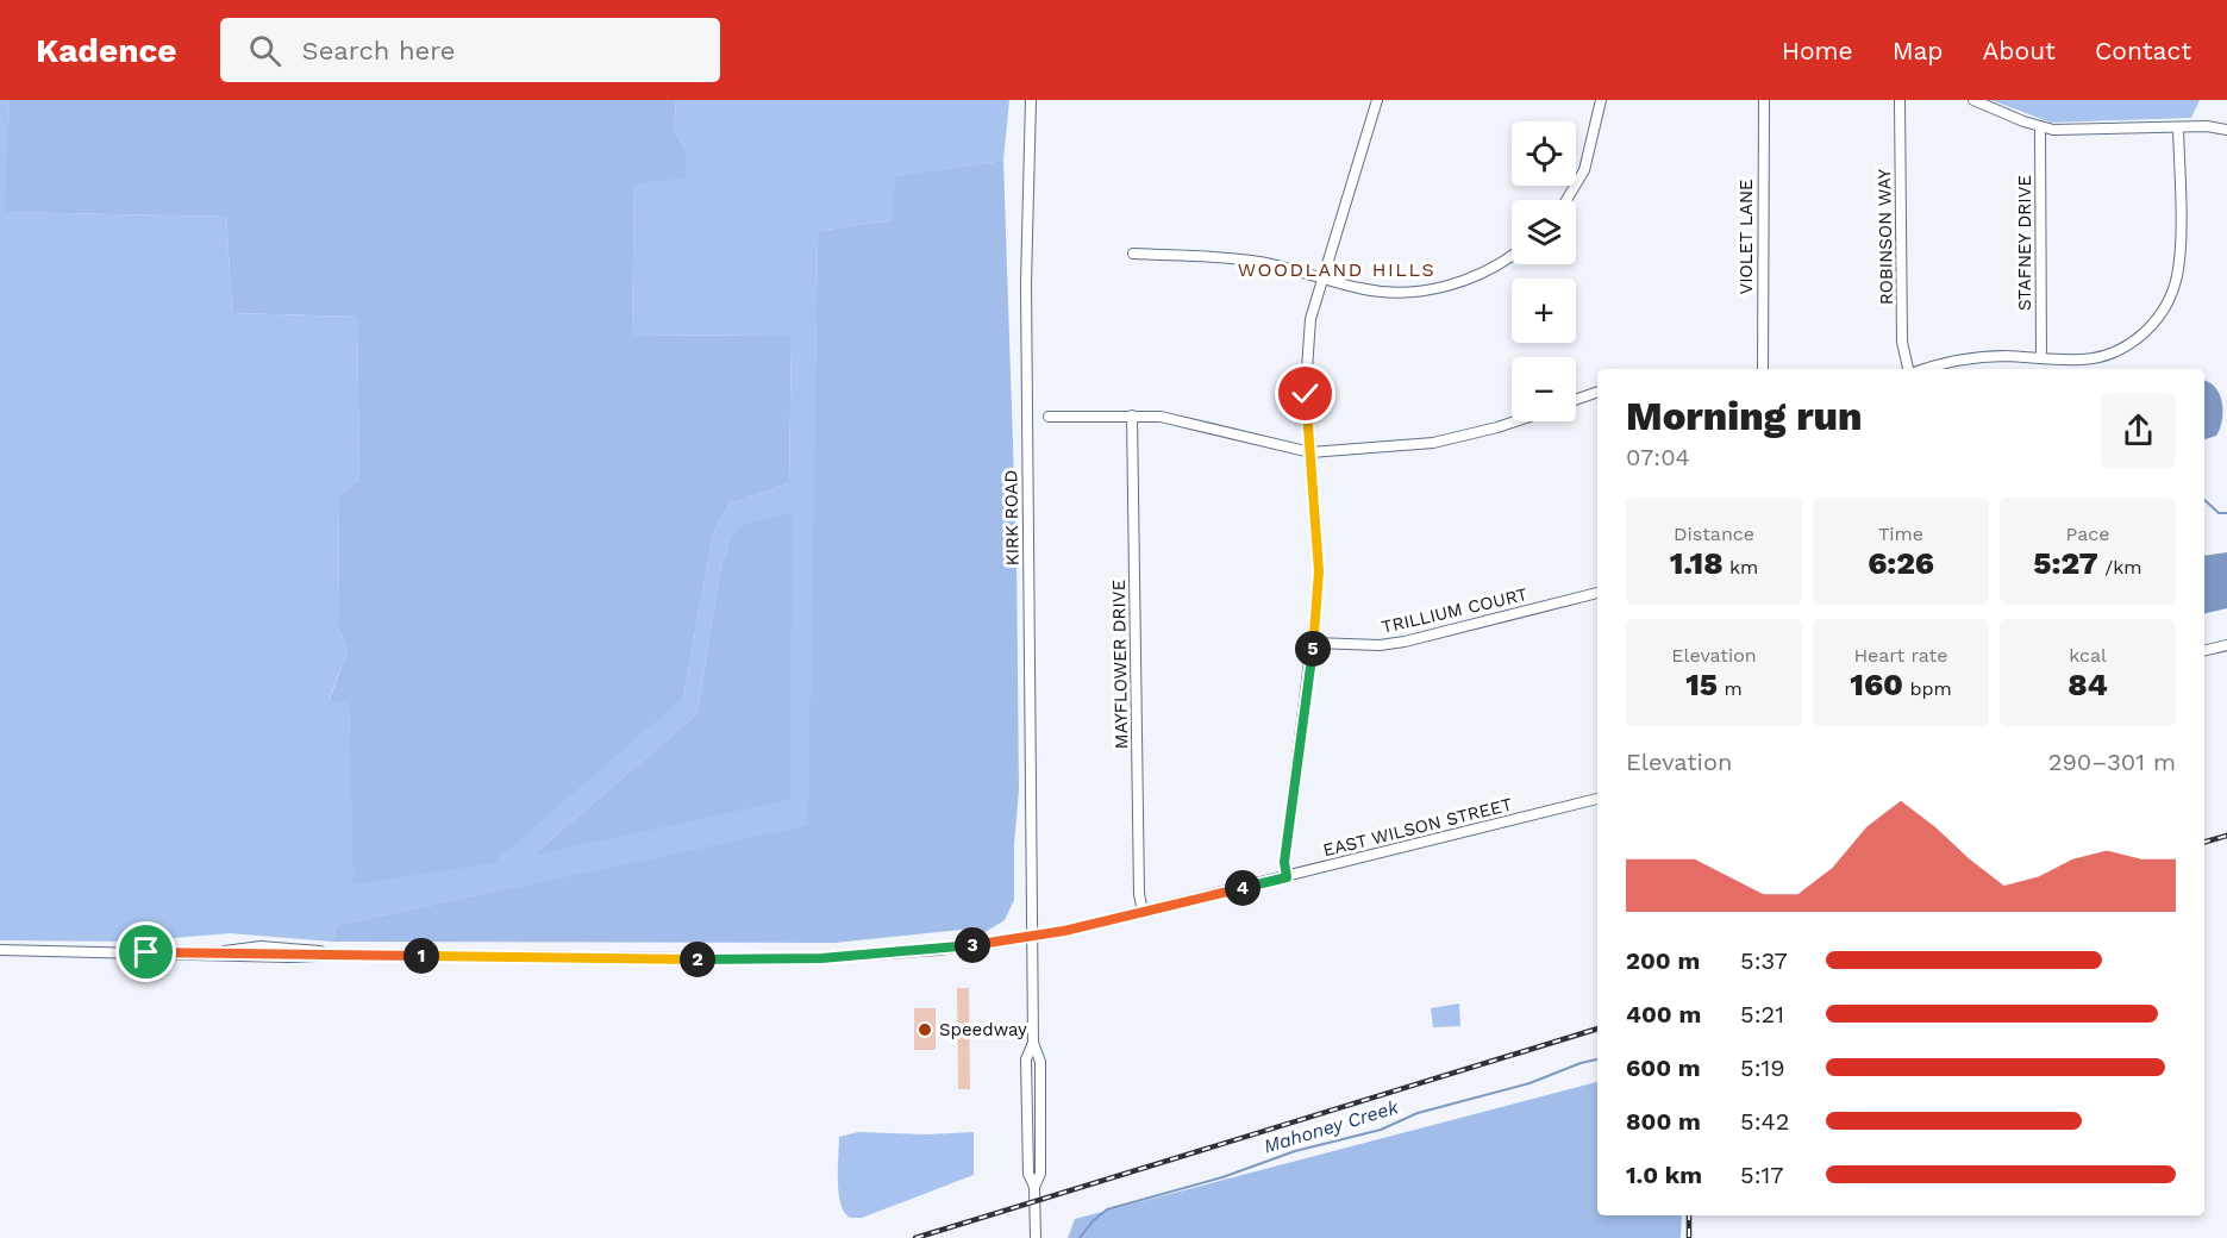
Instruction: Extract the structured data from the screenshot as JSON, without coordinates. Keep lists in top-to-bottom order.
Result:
{
  "streets": {
    "street": [
      "VIOLET LANE",
      "ROBINSON WAY",
      "STAFNEY DRIVE",
      "KIRK ROAD",
      "TRILLIUM COURT",
      "MAYFLOWER DRIVE",
      "EAST WILSON STREET"
    ]
  },
  "crossings": [
    ["KIRK ROAD", "EAST WILSON STREET"],
    ["MAYFLOWER DRIVE", "EAST WILSON STREET"]
  ],
  "districts": ["WOODLAND HILLS"],
  "water": ["Mahoney Creek"],
  "places": ["Speedway"],
  "page": {
    "header": "Kadence",
    "search": "Search here",
    "nav": [
      "Home",
      "Map",
      "About",
      "Contact"
    ],
    "map_buttons": ["+", "−"],
    "heading": ["Morning run", "07:04"],
    "stats": [
      ["Distance", "1.18 km"],
      ["Time", "6:26"],
      ["Pace", "5:27 /km"],
      ["Elevation", "15 m"],
      ["Heart rate", "160 bpm"],
      ["kcal", "84"]
    ],
    "pins": [
      "5",
      "4",
      "3",
      "1",
      "2"
    ],
    "chart": ["Elevation", "290–301 m"],
    "list": [
      {
        "name": "200 m",
        "note": "5:37"
      },
      {
        "name": "400 m",
        "note": "5:21"
      },
      {
        "name": "600 m",
        "note": "5:19"
      },
      {
        "name": "800 m",
        "note": "5:42"
      },
      {
        "name": "1.0 km",
        "note": "5:17"
      }
    ]
  }
}
